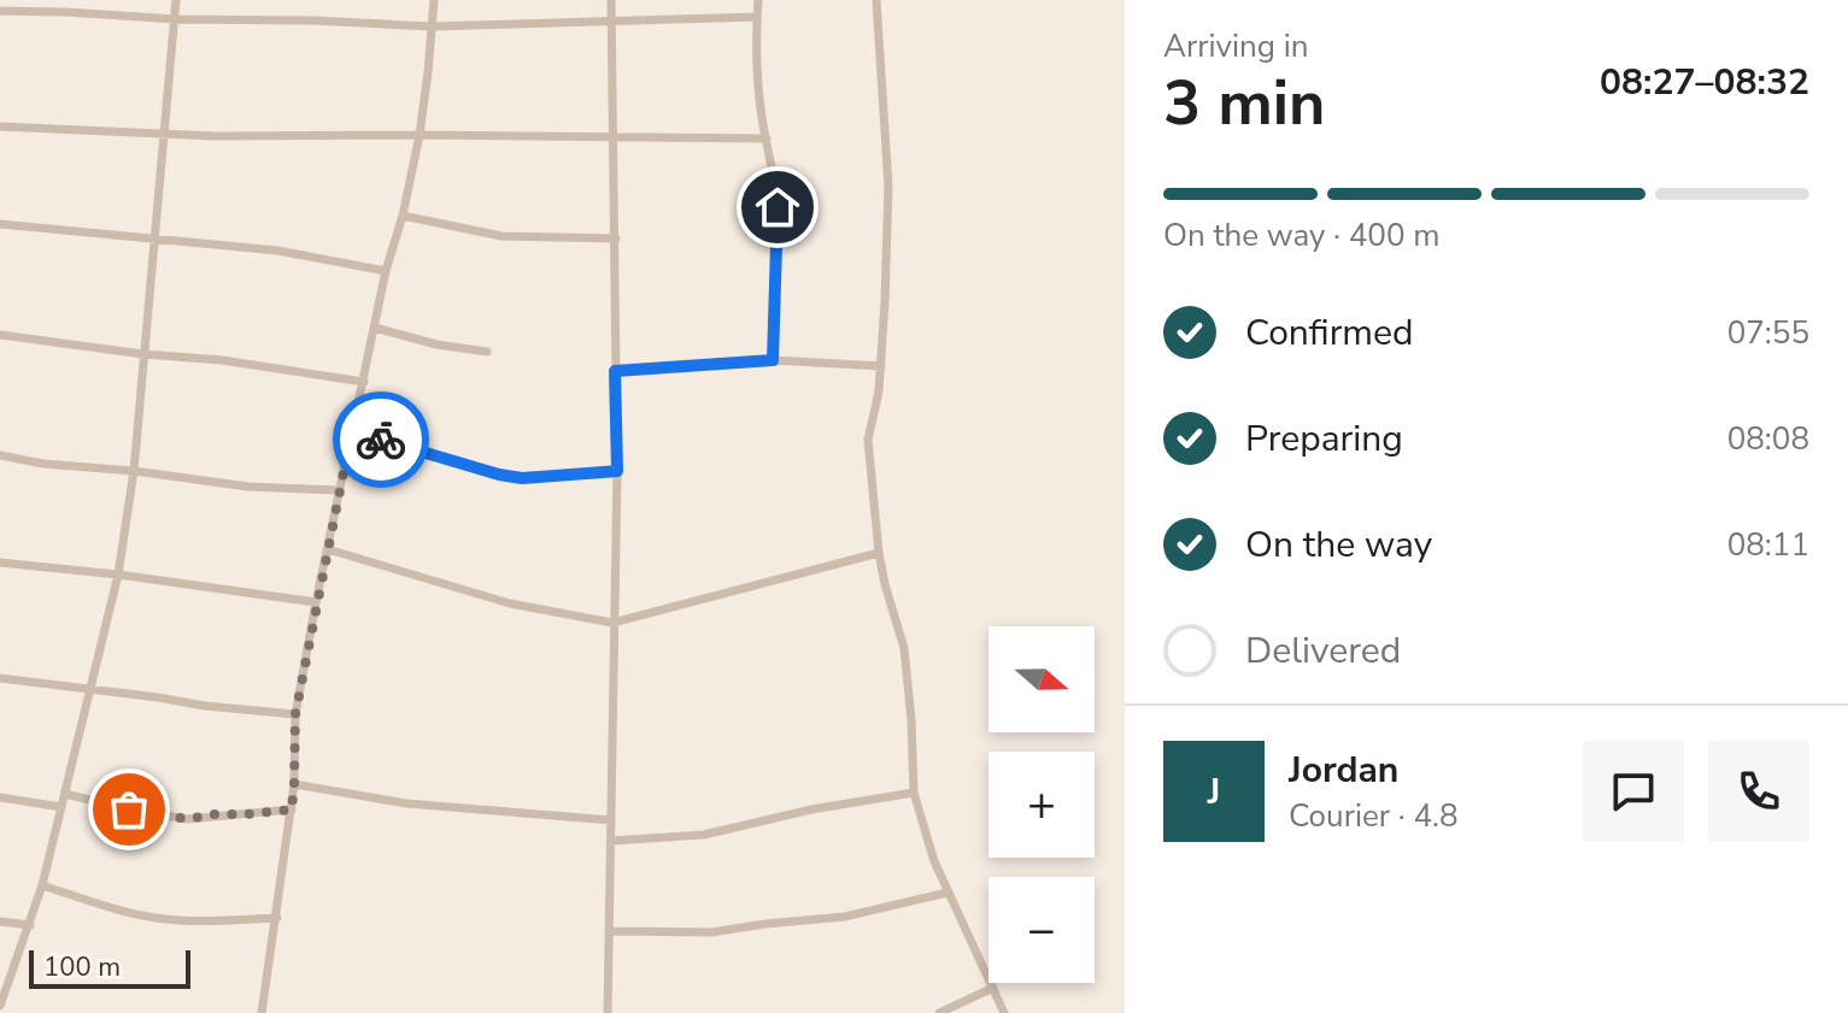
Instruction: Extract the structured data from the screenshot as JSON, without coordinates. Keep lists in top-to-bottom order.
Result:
{
  "scale_bar": "100 m",
  "north": "right",
  "page": {
    "heading": ["3 min", "Arriving in", "08:27–08:32"],
    "panel": ["Jordan", "Courier · 4.8"],
    "bar": "On the way · 400 m",
    "list": [
      ["Confirmed", "07:55"],
      ["Preparing", "08:08"],
      ["On the way", "08:11"],
      "Delivered"
    ],
    "map_buttons": ["+", "−"],
    "round": "J",
    "scale": "100 m"
  }
}
